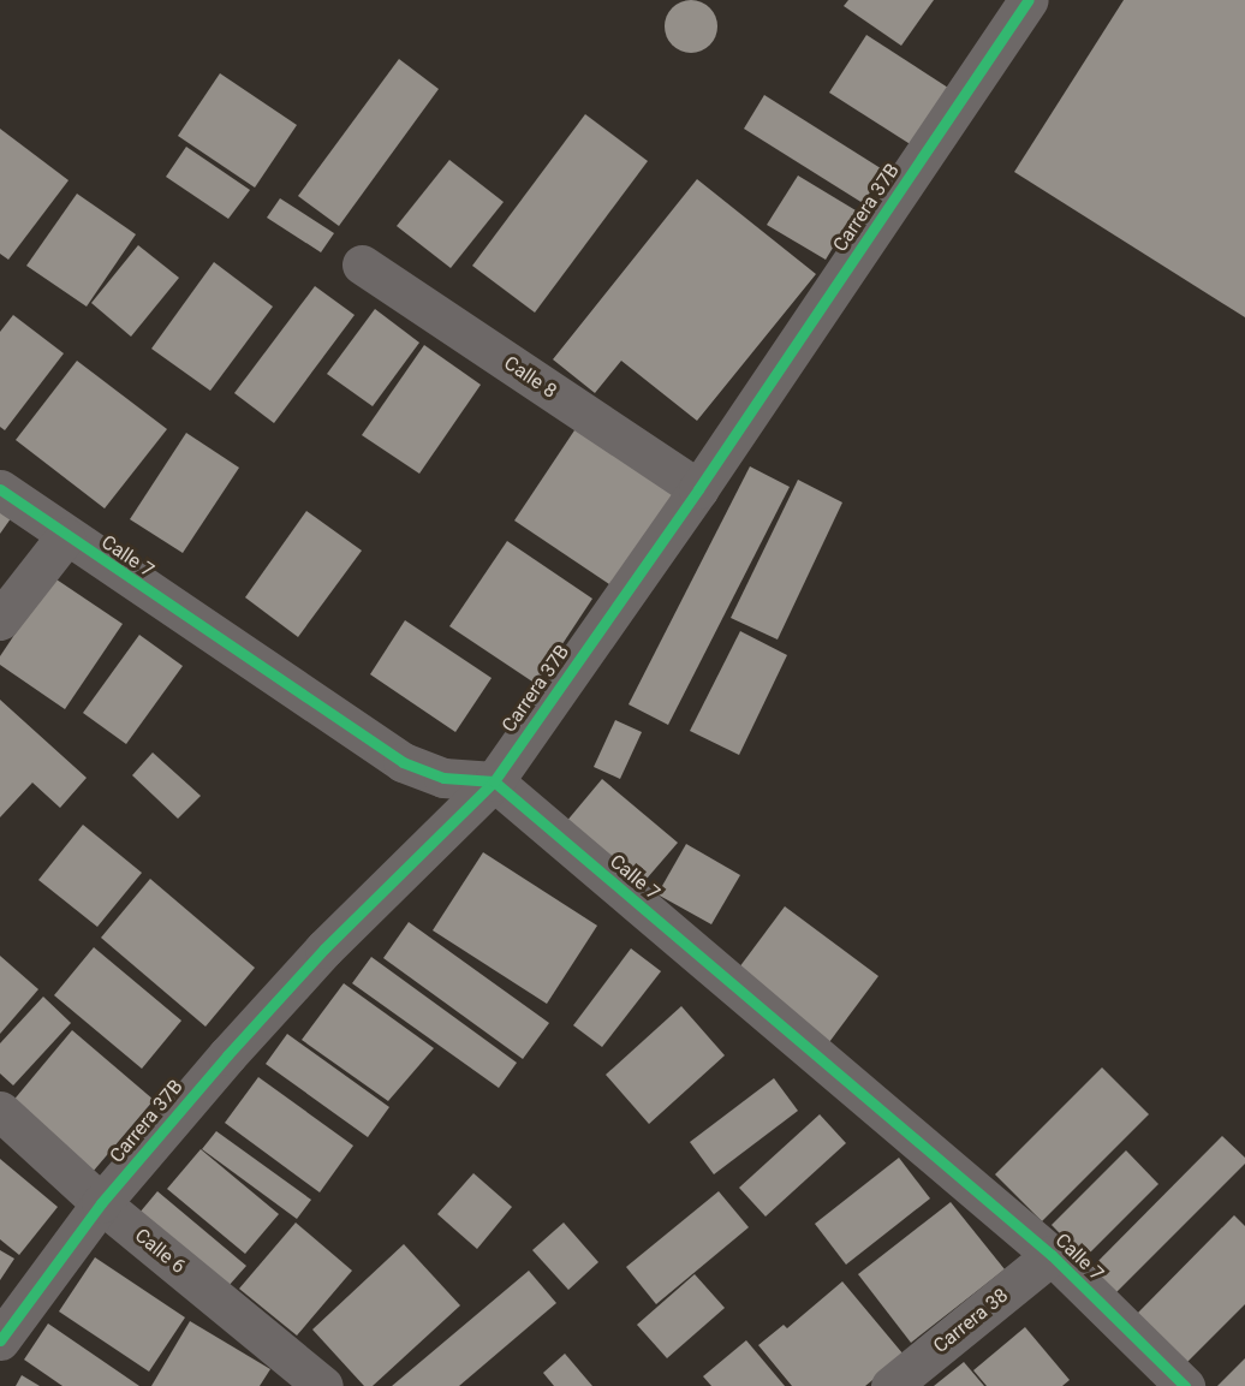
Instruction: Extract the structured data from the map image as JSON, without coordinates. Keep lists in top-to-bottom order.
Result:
{
  "streets": {
    "street": [
      "Carrera 37B",
      "Calle 8",
      "Calle 7",
      "Calle 6",
      "Carrera 38"
    ]
  },
  "crossings": [
    ["Carrera 37B", "Calle 8"],
    ["Carrera 37B", "Calle 7"],
    ["Carrera 37B", "Calle 6"],
    ["Calle 7", "Carrera 38"]
  ]
}
